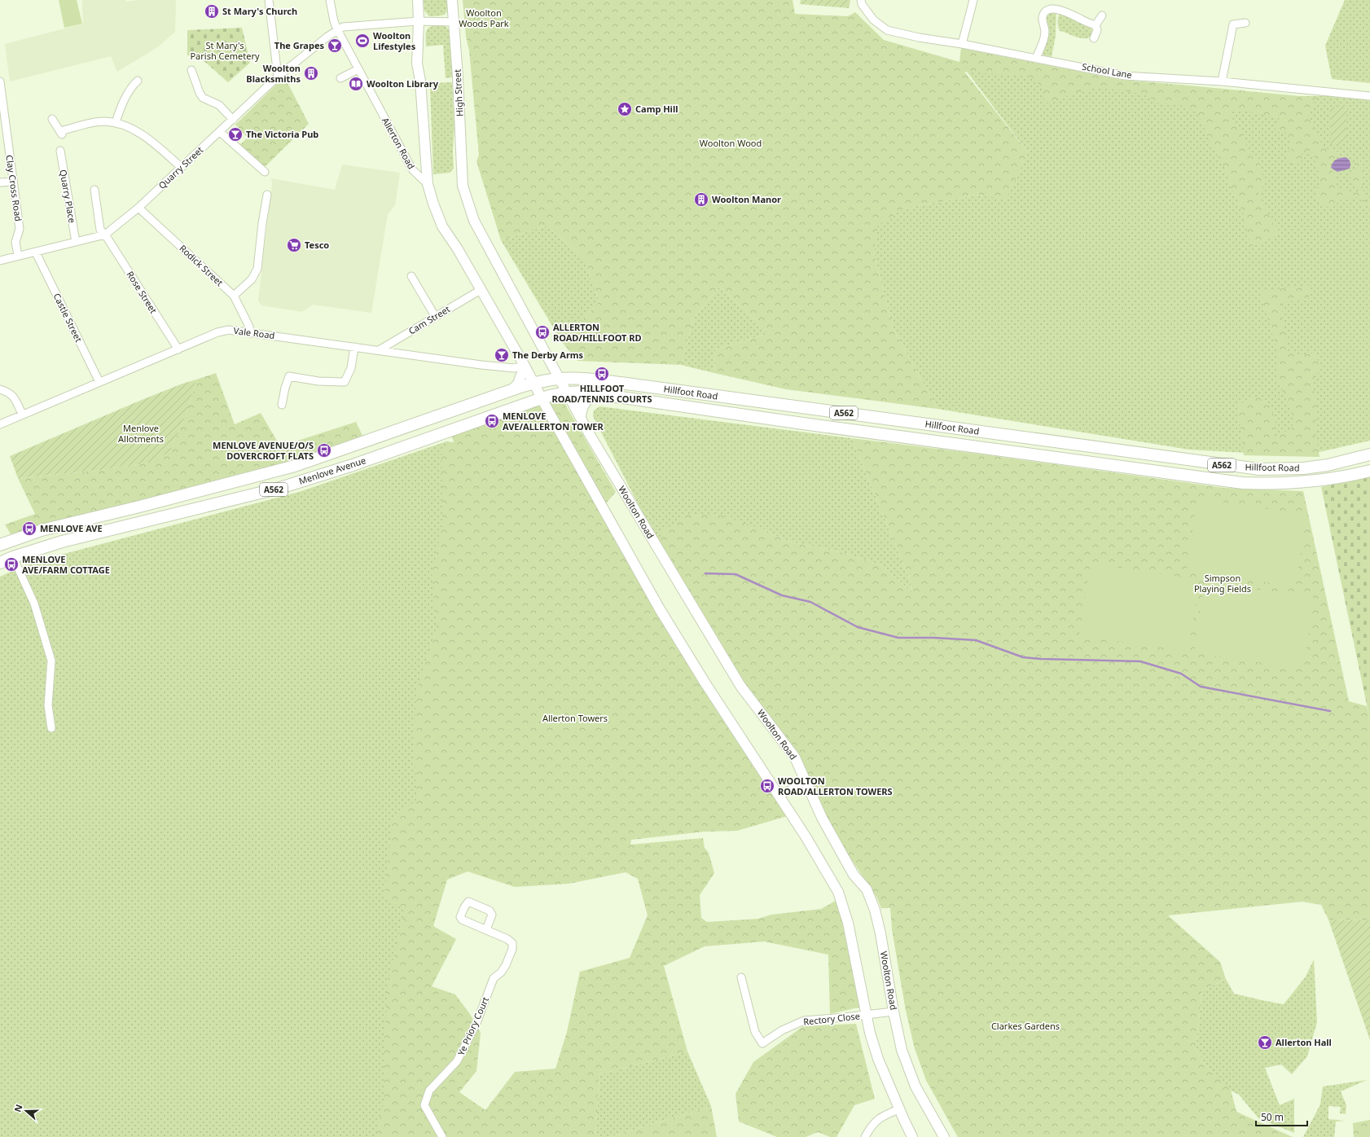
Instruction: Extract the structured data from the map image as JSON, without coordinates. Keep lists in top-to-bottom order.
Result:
{
  "streets": {
    "highway": ["Hillfoot Road", "A562", "Menlove Avenue"],
    "main road": ["High Street", "Woolton Road"],
    "street": [
      "School Lane",
      "Allerton Road",
      "Quarry Street",
      "Clay Cross Road",
      "Quarry Place",
      "Rodick Street",
      "Rose Street",
      "Castle Street",
      "Cam Street",
      "Vale Road",
      "Rectory Close",
      "Ye Priory Court"
    ]
  },
  "crossings": [
    ["High Street", "Hillfoot Road"],
    ["High Street", "Woolton Road"],
    ["Allerton Road", "Quarry Street"],
    ["Quarry Street", "Clay Cross Road"],
    ["Quarry Street", "Quarry Place"],
    ["Quarry Street", "Rodick Street"],
    ["Quarry Street", "Rose Street"],
    ["Quarry Street", "Castle Street"],
    ["Rodick Street", "Vale Road"],
    ["Rose Street", "Vale Road"],
    ["Castle Street", "Vale Road"],
    ["Cam Street", "Vale Road"],
    ["Hillfoot Road", "Menlove Avenue"],
    ["Hillfoot Road", "Woolton Road"],
    ["Menlove Avenue", "Woolton Road"],
    ["Woolton Road", "Rectory Close"]
  ],
  "parks": [
    "Woolton Woods Park",
    "St Mary's Parish Cemetery",
    "Woolton Wood",
    "Menlove Allotments",
    "Simpson Playing Fields",
    "Allerton Towers",
    "Clarkes Gardens"
  ],
  "places": {
    "building": ["St Mary's Church", "Woolton Blacksmiths", "Woolton Manor"],
    "sports": ["Woolton Lifestyles"],
    "bar": [
      "The Grapes",
      "The Victoria Pub",
      "The Derby Arms",
      "Allerton Hall"
    ],
    "library": ["Woolton Library"],
    "place": ["Camp Hill"],
    "supermarket": ["Tesco"],
    "bus stop": [
      "ALLERTON ROAD/HILLFOOT RD",
      "HILLFOOT ROAD/TENNIS COURTS",
      "MENLOVE AVE/ALLERTON TOWER",
      "MENLOVE AVENUE/O/S DOVERCROFT FLATS",
      "MENLOVE AVE",
      "MENLOVE AVE/FARM COTTAGE",
      "WOOLTON ROAD/ALLERTON TOWERS"
    ]
  },
  "scale_bar": "50 m",
  "north": "left"
}
